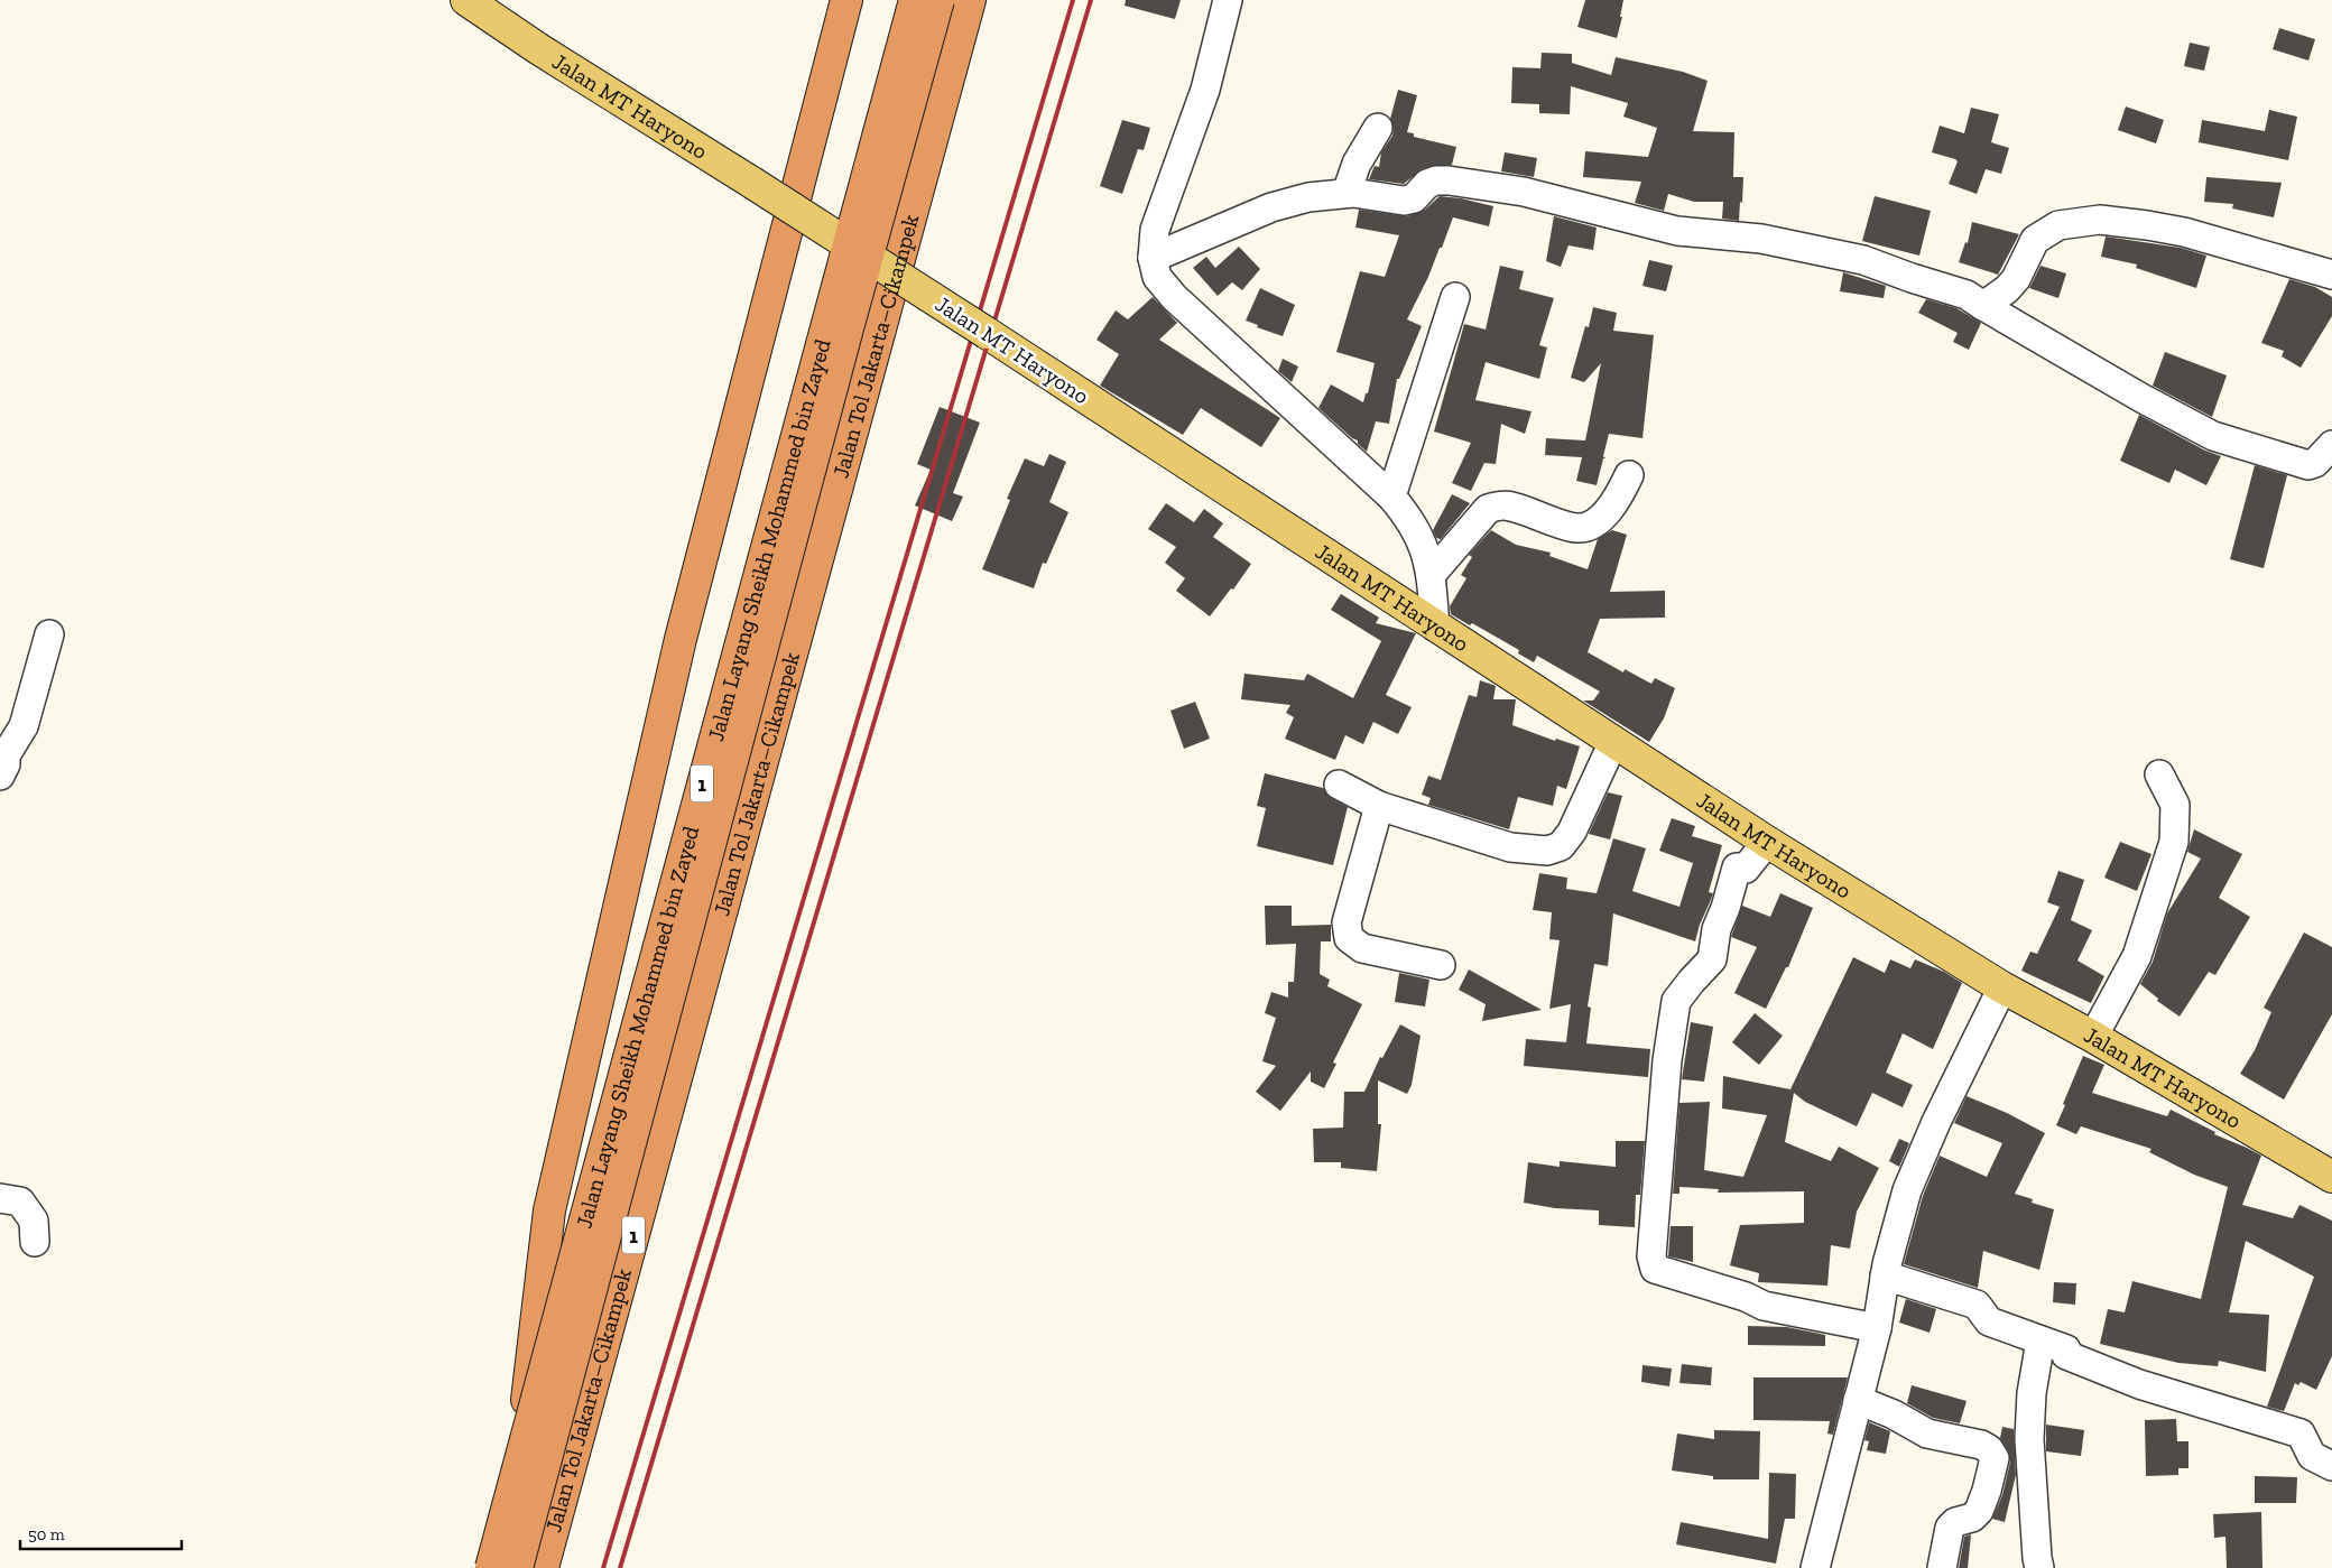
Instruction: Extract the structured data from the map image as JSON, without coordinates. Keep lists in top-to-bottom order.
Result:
{
  "streets": {
    "highway": ["Jalan Tol Jakarta–Cikampek", "Jalan Layang Sheikh Mohammed bin Zayed", "1"],
    "main road": ["Jalan MT Haryono"]
  },
  "crossings": [
    ["Jalan Layang Sheikh Mohammed bin Zayed", "1"]
  ],
  "scale_bar": "50 m"
}
